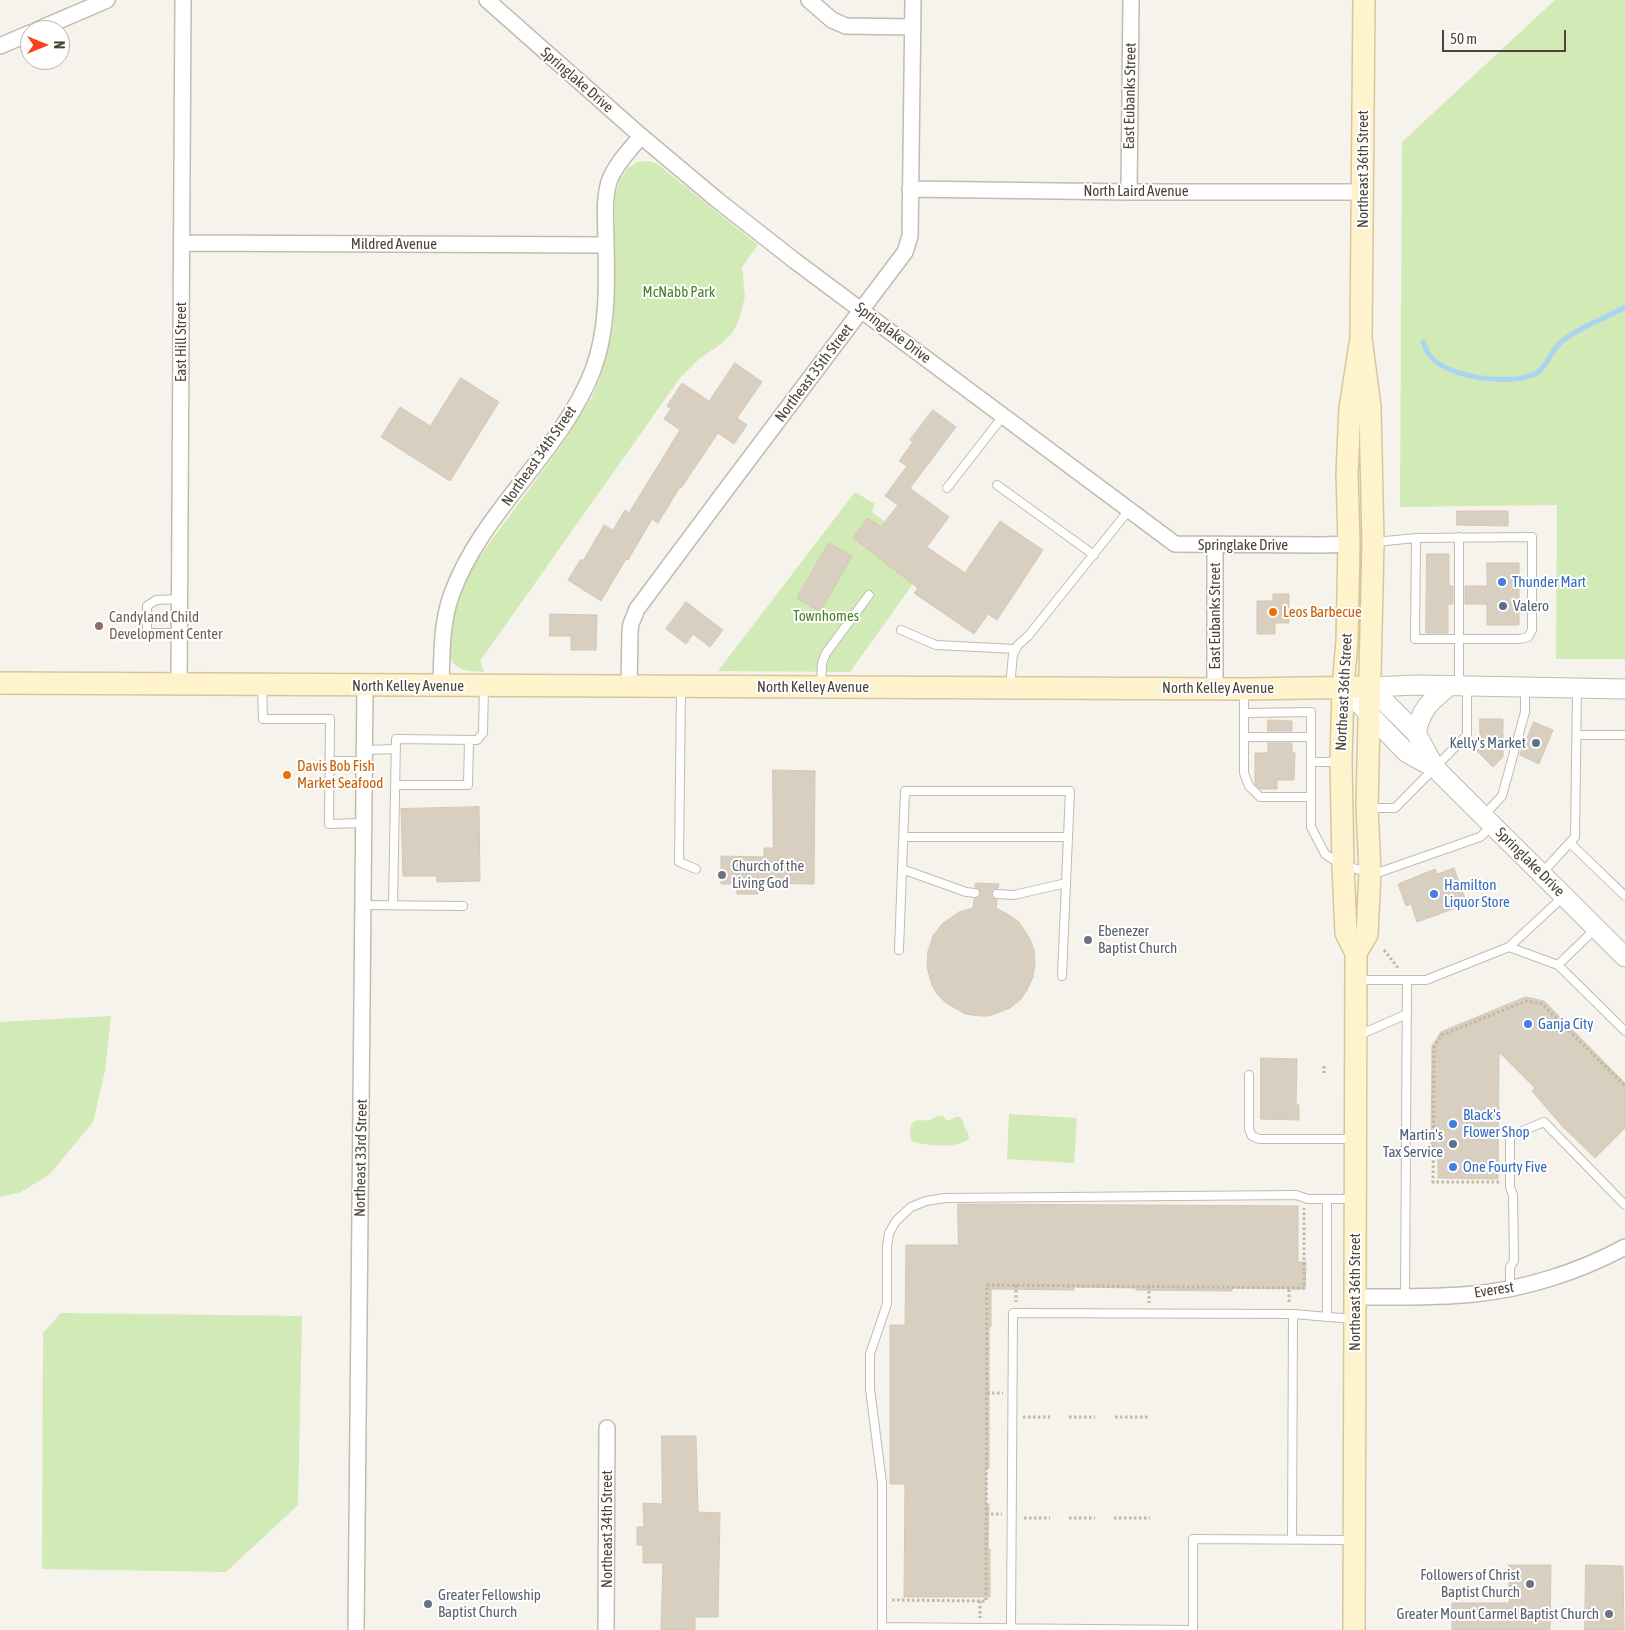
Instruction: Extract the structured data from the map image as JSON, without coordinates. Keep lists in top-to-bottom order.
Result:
{
  "streets": {
    "main road": ["Northeast 36th Street", "North Kelley Avenue"],
    "street": [
      "Springlake Drive",
      "East Eubanks Street",
      "North Laird Avenue",
      "Mildred Avenue",
      "East Hill Street",
      "Northeast 35th Street",
      "Northeast 34th Street",
      "Northeast 33rd Street",
      "Everest"
    ]
  },
  "crossings": [
    ["Springlake Drive", "East Eubanks Street"],
    ["Springlake Drive", "Northeast 36th Street"],
    ["Springlake Drive", "Northeast 35th Street"],
    ["Springlake Drive", "Northeast 34th Street"],
    ["Springlake Drive", "North Kelley Avenue"],
    ["East Eubanks Street", "North Laird Avenue"],
    ["East Eubanks Street", "North Kelley Avenue"],
    ["Northeast 36th Street", "North Laird Avenue"],
    ["Northeast 36th Street", "North Kelley Avenue"],
    ["Northeast 36th Street", "Everest"],
    ["North Laird Avenue", "Northeast 35th Street"],
    ["Mildred Avenue", "East Hill Street"],
    ["Mildred Avenue", "Northeast 34th Street"],
    ["East Hill Street", "North Kelley Avenue"],
    ["Northeast 35th Street", "North Kelley Avenue"],
    ["Northeast 34th Street", "North Kelley Avenue"],
    ["North Kelley Avenue", "Northeast 33rd Street"]
  ],
  "parks": ["McNabb Park", "Townhomes"],
  "places": [
    "Thunder Mart",
    "Valero",
    "Leos Barbecue",
    "Candyland Child Development Center",
    "Kelly's Market",
    "Davis Bob Fish Market Seafood",
    "Church of the Living God",
    "Hamilton Liquor Store",
    "Ebenezer Baptist Church",
    "Ganja City",
    "Black's Flower Shop",
    "Martin's Tax Service",
    "One Fourty Five",
    "Followers of Christ Baptist Church",
    "Greater Fellowship Baptist Church",
    "Greater Mount Carmel Baptist Church"
  ],
  "scale_bar": "50 m",
  "north": "right"
}
